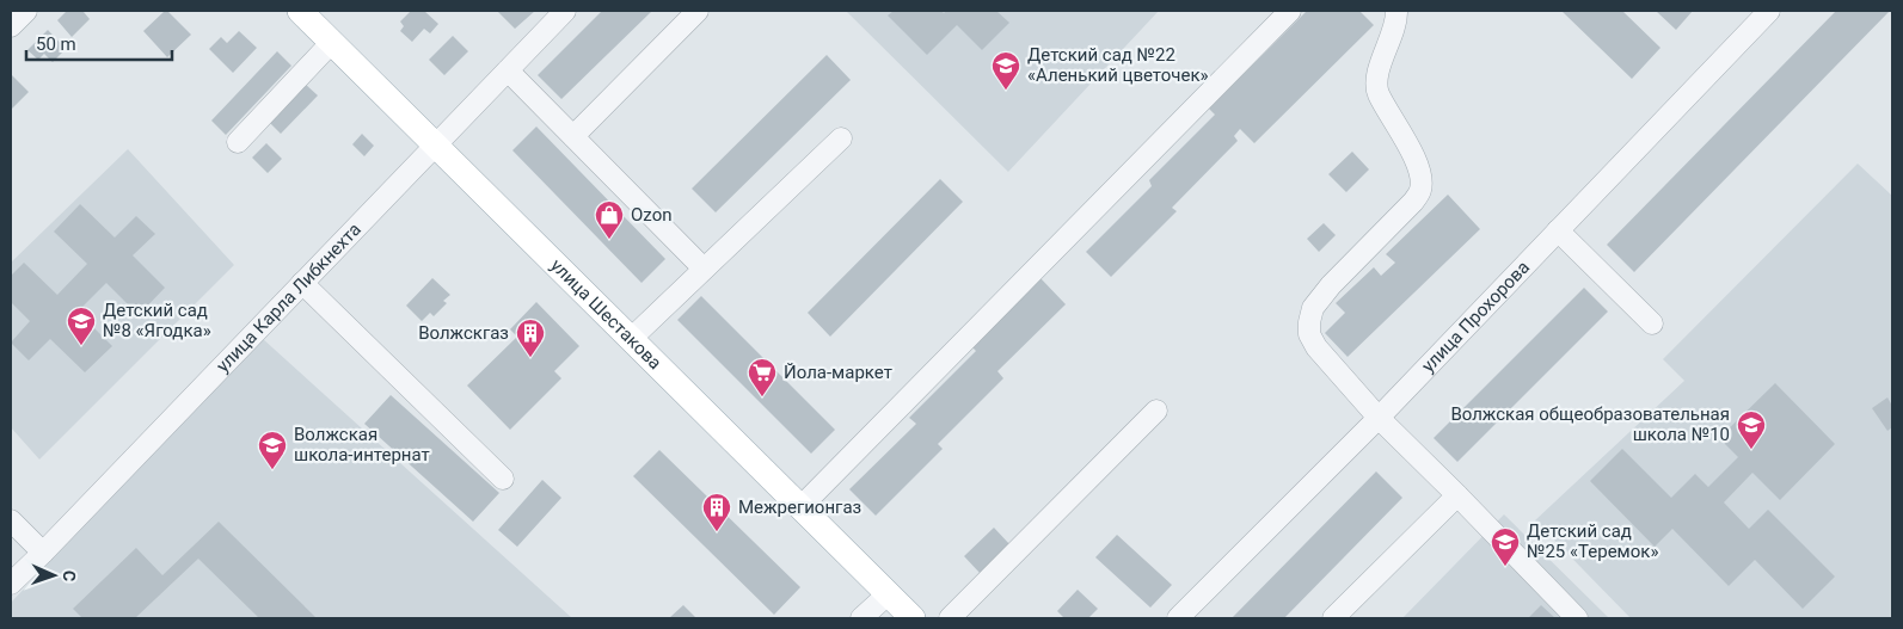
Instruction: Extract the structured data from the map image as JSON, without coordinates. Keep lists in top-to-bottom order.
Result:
{
  "streets": {
    "main road": ["улица Шестакова"],
    "street": ["улица Карла Либкнехта", "улица Прохорова"]
  },
  "crossings": [
    ["улица Карла Либкнехта", "улица Шестакова"]
  ],
  "places": {
    "school or university": [
      "Детский сад №22 «Аленький цветочек»",
      "Детский сад №8 «Ягодка»",
      "Волжская общеобразовательная школа №10",
      "Волжская школа-интернат",
      "Детский сад №25 «Теремок»"
    ],
    "shop": ["Ozon"],
    "building": ["Волжскгаз", "Межрегионгаз"],
    "supermarket": ["Йола-маркет"]
  },
  "scale_bar": "50 m",
  "north": "right"
}
